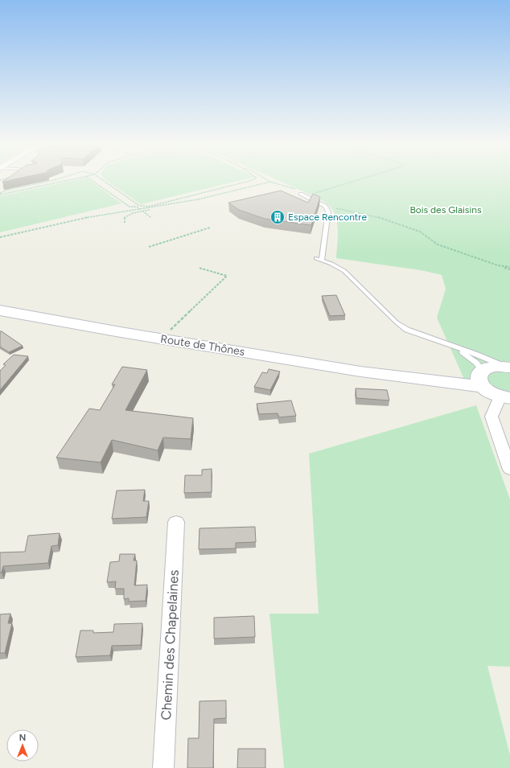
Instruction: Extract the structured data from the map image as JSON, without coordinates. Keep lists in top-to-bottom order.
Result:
{
  "streets": {
    "main road": ["Route de Thônes"],
    "street": ["Chemin des Chapelaines"]
  },
  "parks": ["Bois des Glaisins"],
  "places": {
    "building": ["Espace Rencontre"]
  },
  "north": "top"
}
